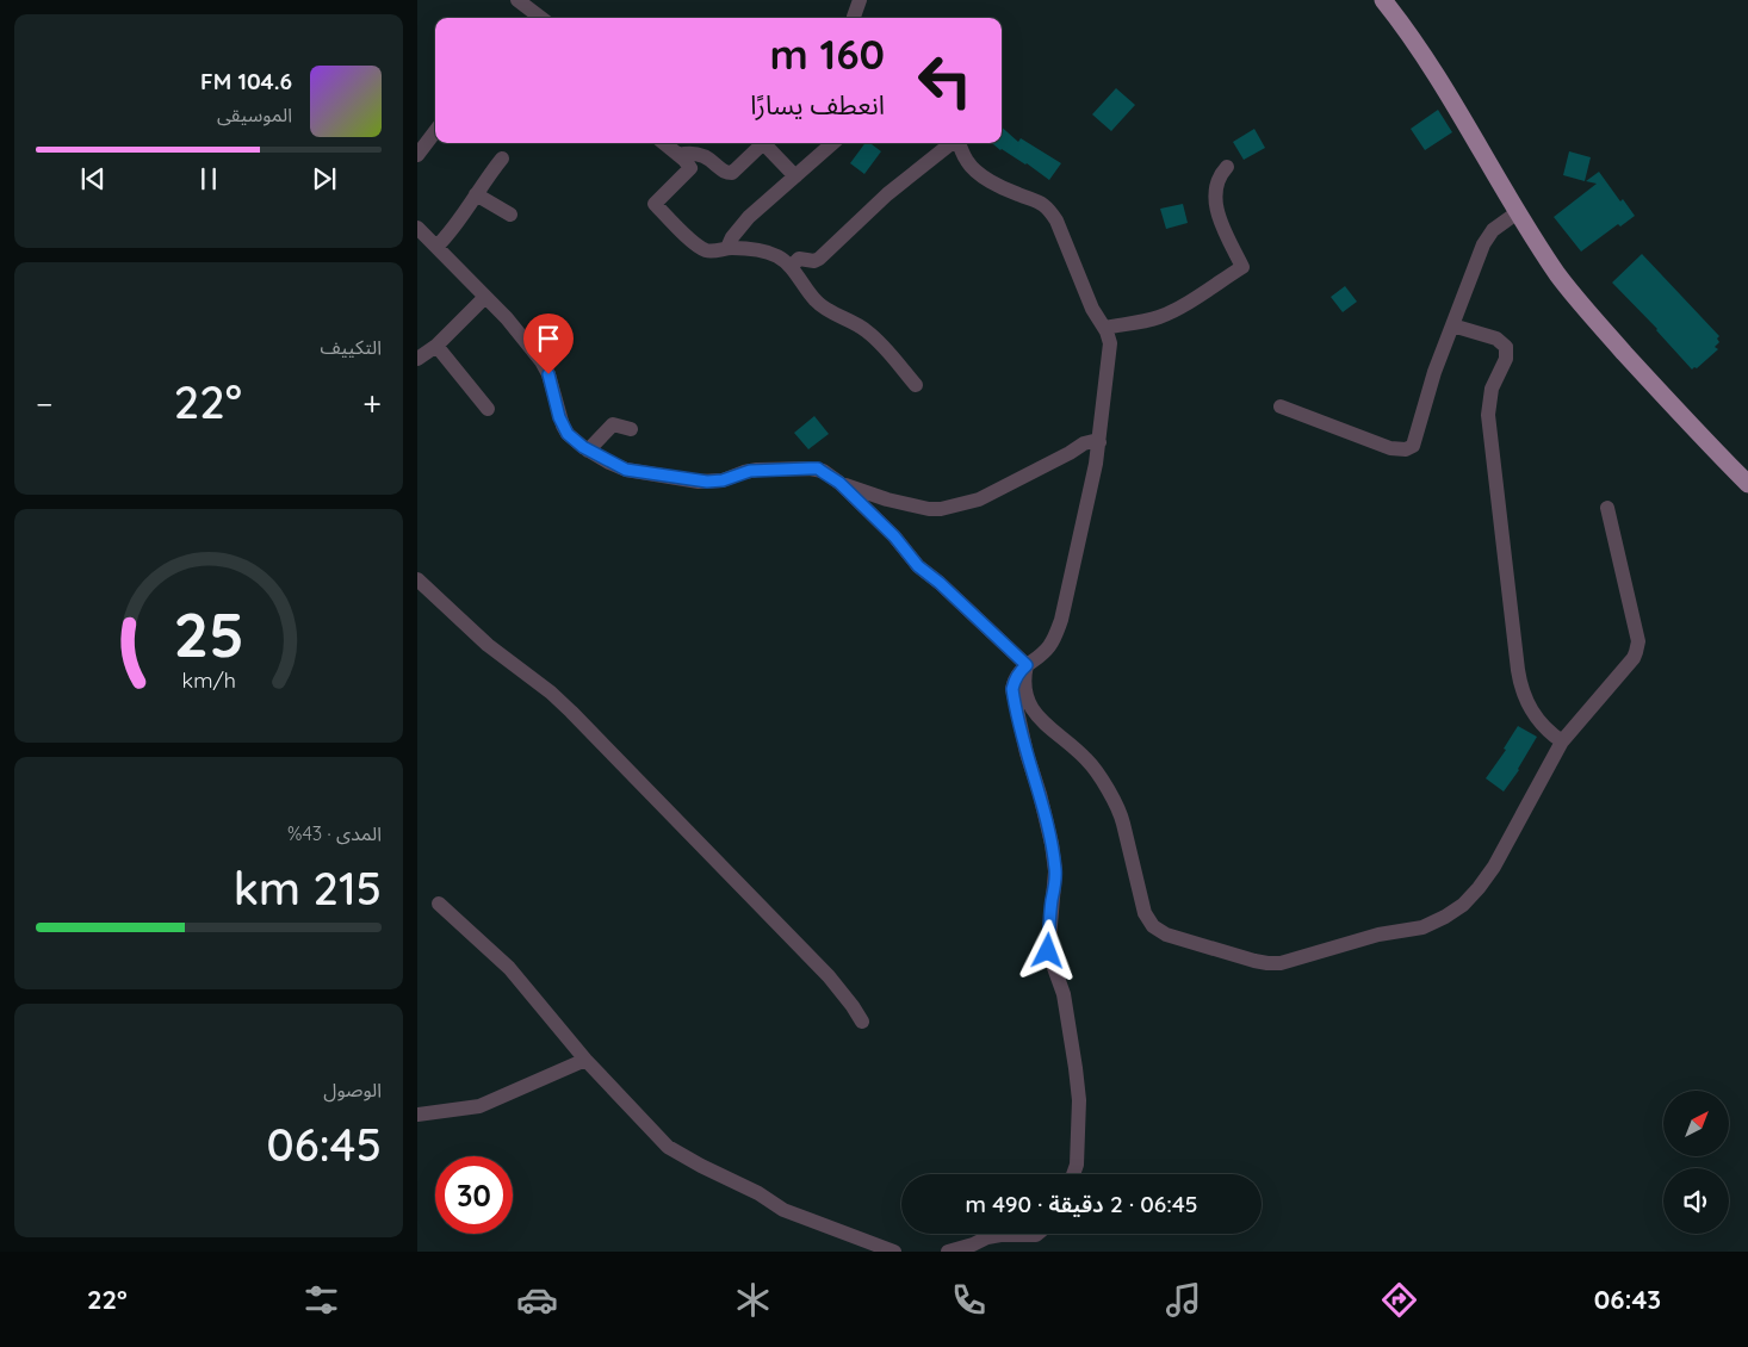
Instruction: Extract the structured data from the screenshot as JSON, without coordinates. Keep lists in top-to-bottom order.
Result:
{
  "north": "top right",
  "page": {
    "turn": ["160 m", "انعطف يسارًا"],
    "song": ["104.6 FM", "الموسيقى"],
    "tile": [
      "التكييف",
      ["المدى · 43%", "215 km"],
      ["الوصول", "06:45"]
    ],
    "heat": ["−", "22°", "+"],
    "limit": "30",
    "trip": "06:45 · 2 دقيقة · 490 m",
    "tabs": ["06:43", "22°"],
    "gauge": ["25", "km/h"]
  }
}
